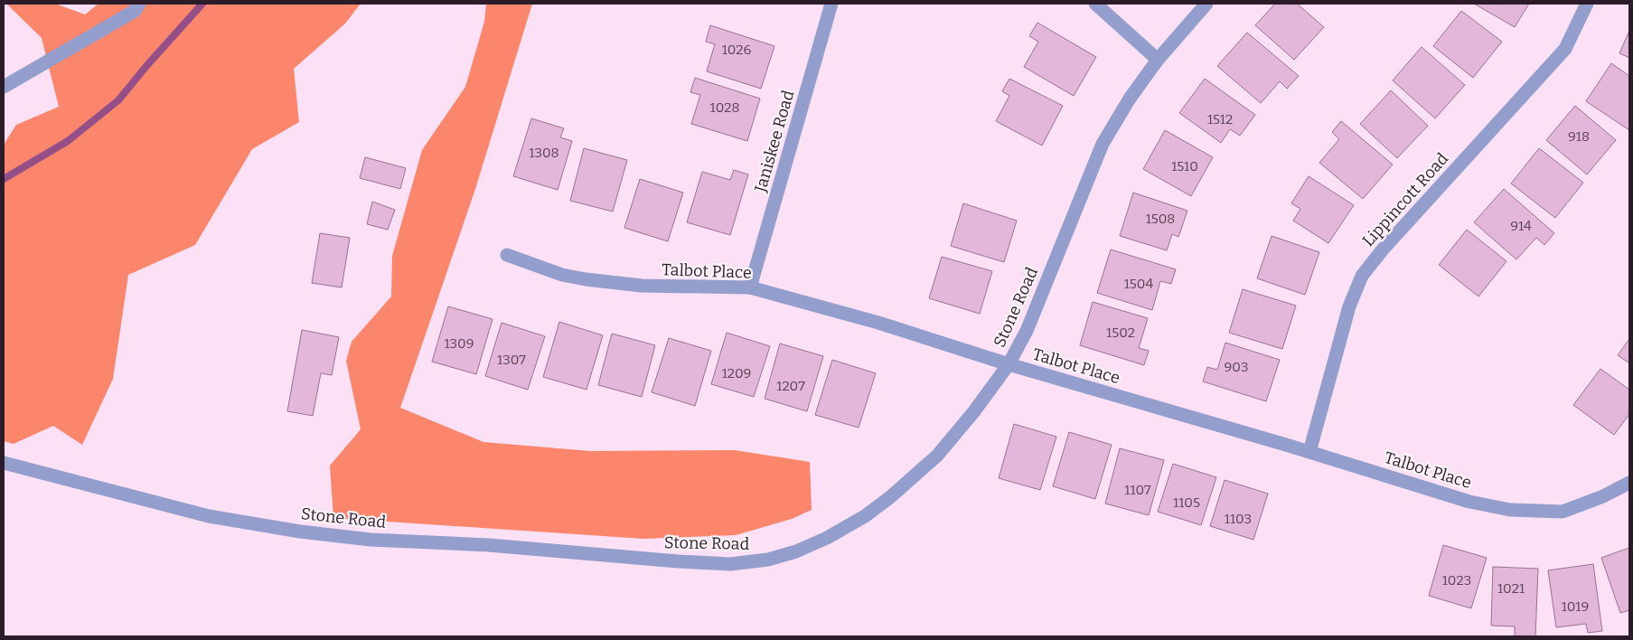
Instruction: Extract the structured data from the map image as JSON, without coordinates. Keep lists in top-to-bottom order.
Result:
{
  "streets": {
    "street": [
      "Janiskee Road",
      "Lippincott Road",
      "Talbot Place",
      "Stone Road"
    ]
  },
  "crossings": [
    ["Janiskee Road", "Talbot Place"],
    ["Lippincott Road", "Talbot Place"],
    ["Talbot Place", "Stone Road"]
  ],
  "house_numbers": [
    "1026",
    "1028",
    "1512",
    "918",
    "1308",
    "1510",
    "1508",
    "914",
    "1504",
    "1502",
    "1309",
    "1307",
    "903",
    "1209",
    "1207",
    "1107",
    "1105",
    "1103",
    "1023",
    "1021",
    "1019"
  ]
}
